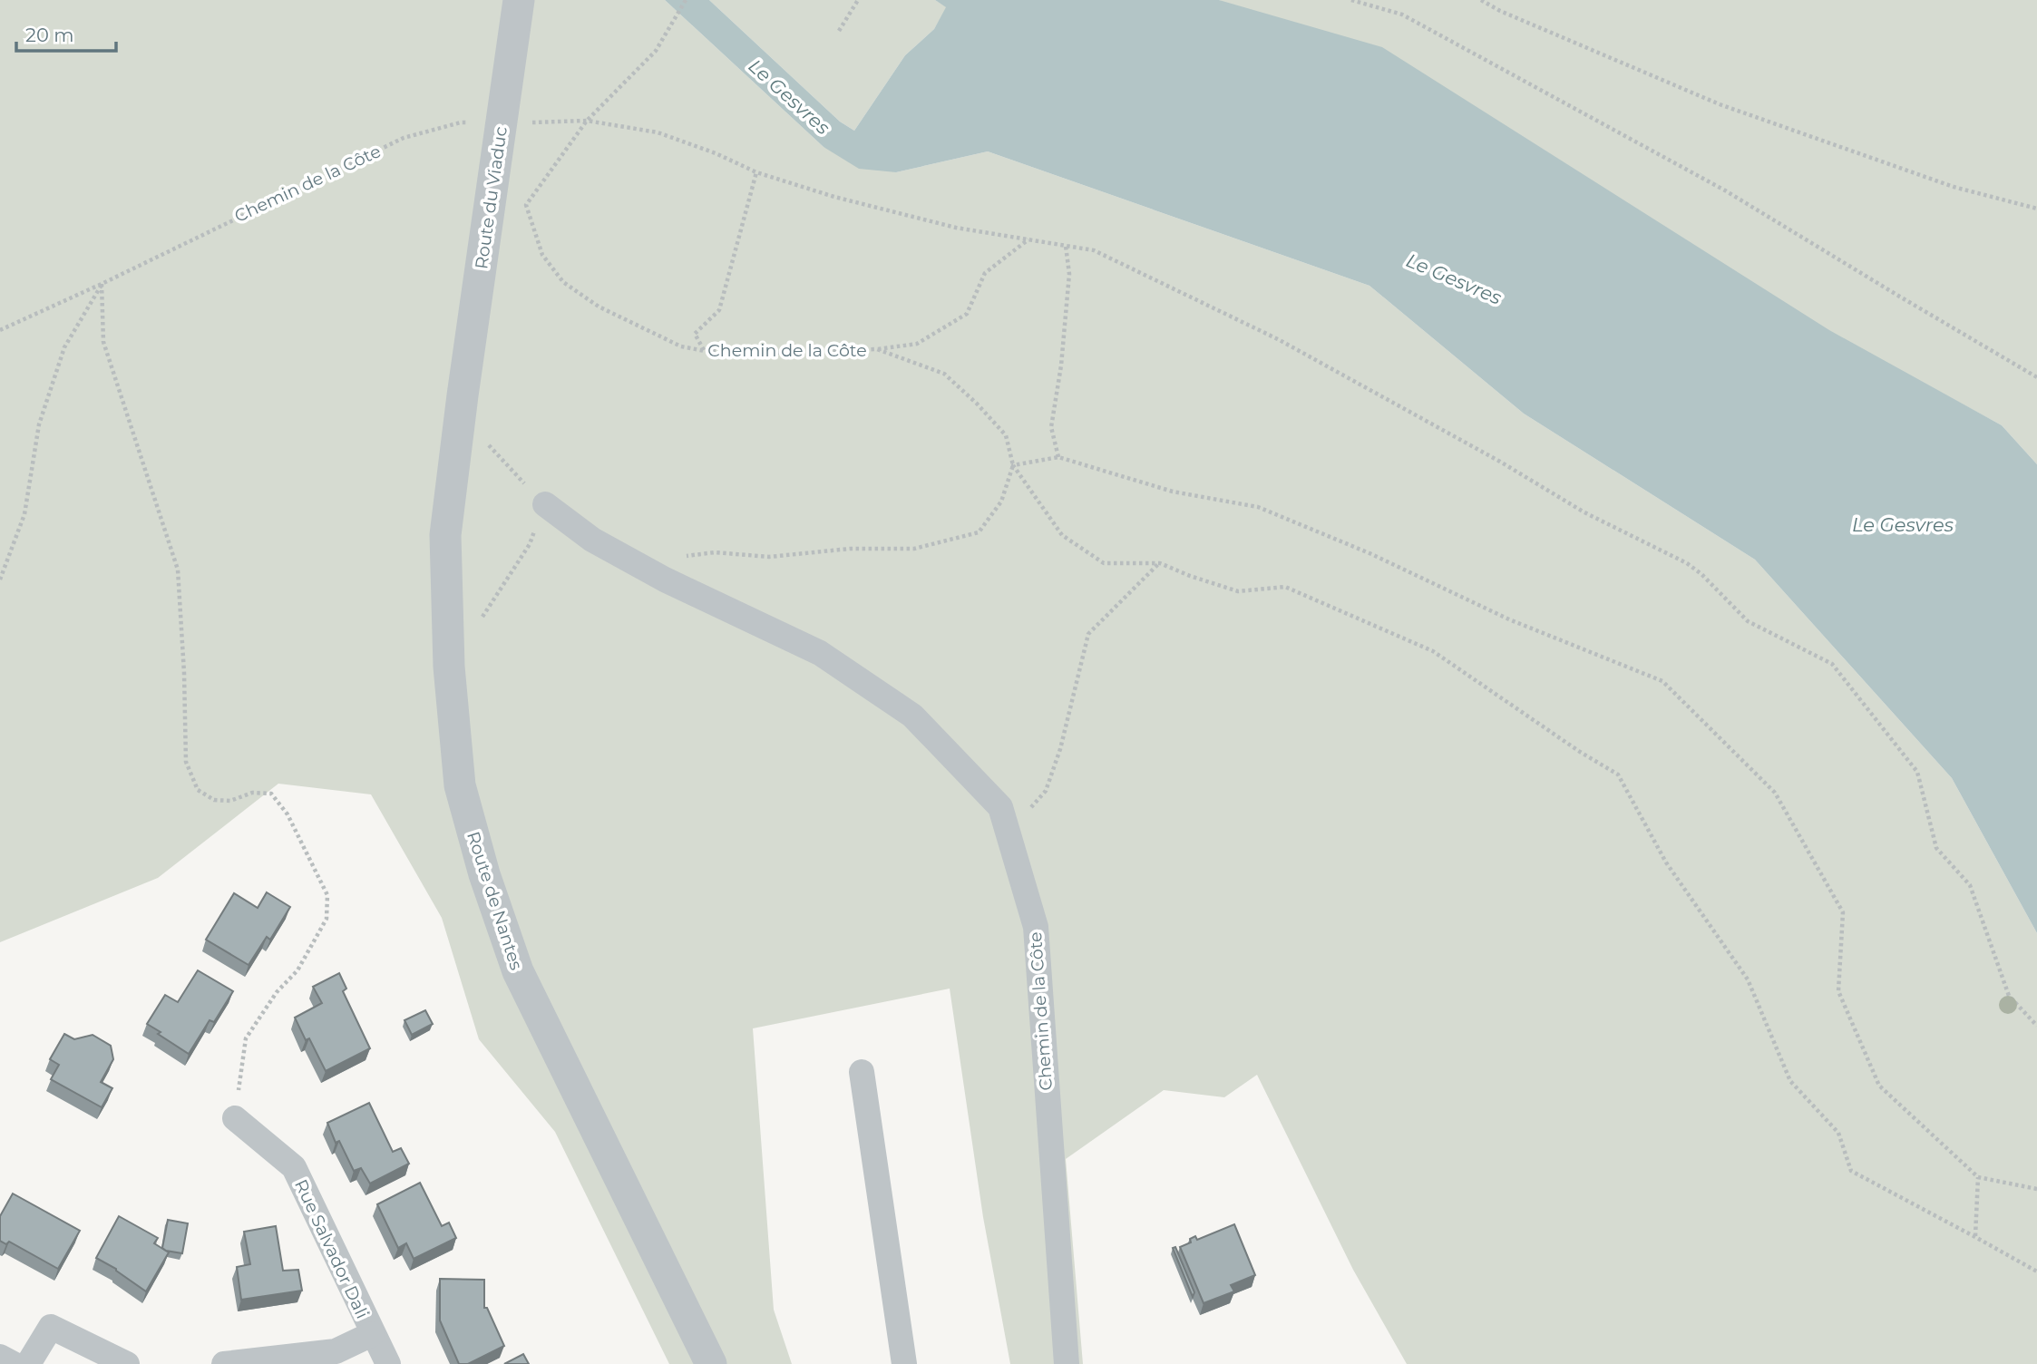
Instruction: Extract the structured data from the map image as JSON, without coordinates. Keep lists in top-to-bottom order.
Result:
{
  "streets": {
    "street": [
      "Chemin de la Côte",
      "Route du Viaduc",
      "Route de Nantes",
      "Rue Salvador Dali"
    ]
  },
  "crossings": [
    ["Route du Viaduc", "Route de Nantes"]
  ],
  "water": ["Le Gesvres"],
  "scale_bar": "20 m"
}
